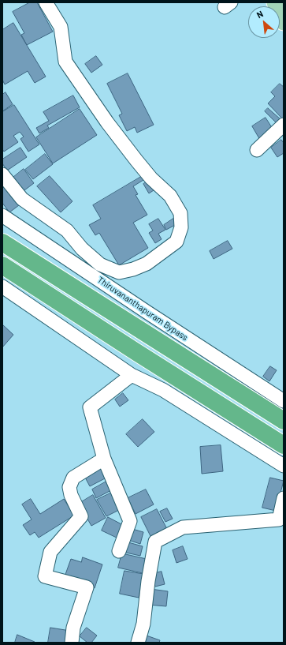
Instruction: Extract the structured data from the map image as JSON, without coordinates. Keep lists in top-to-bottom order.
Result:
{
  "streets": {
    "highway": ["Thiruvananthapuram Bypass"]
  },
  "north": "top left"
}
